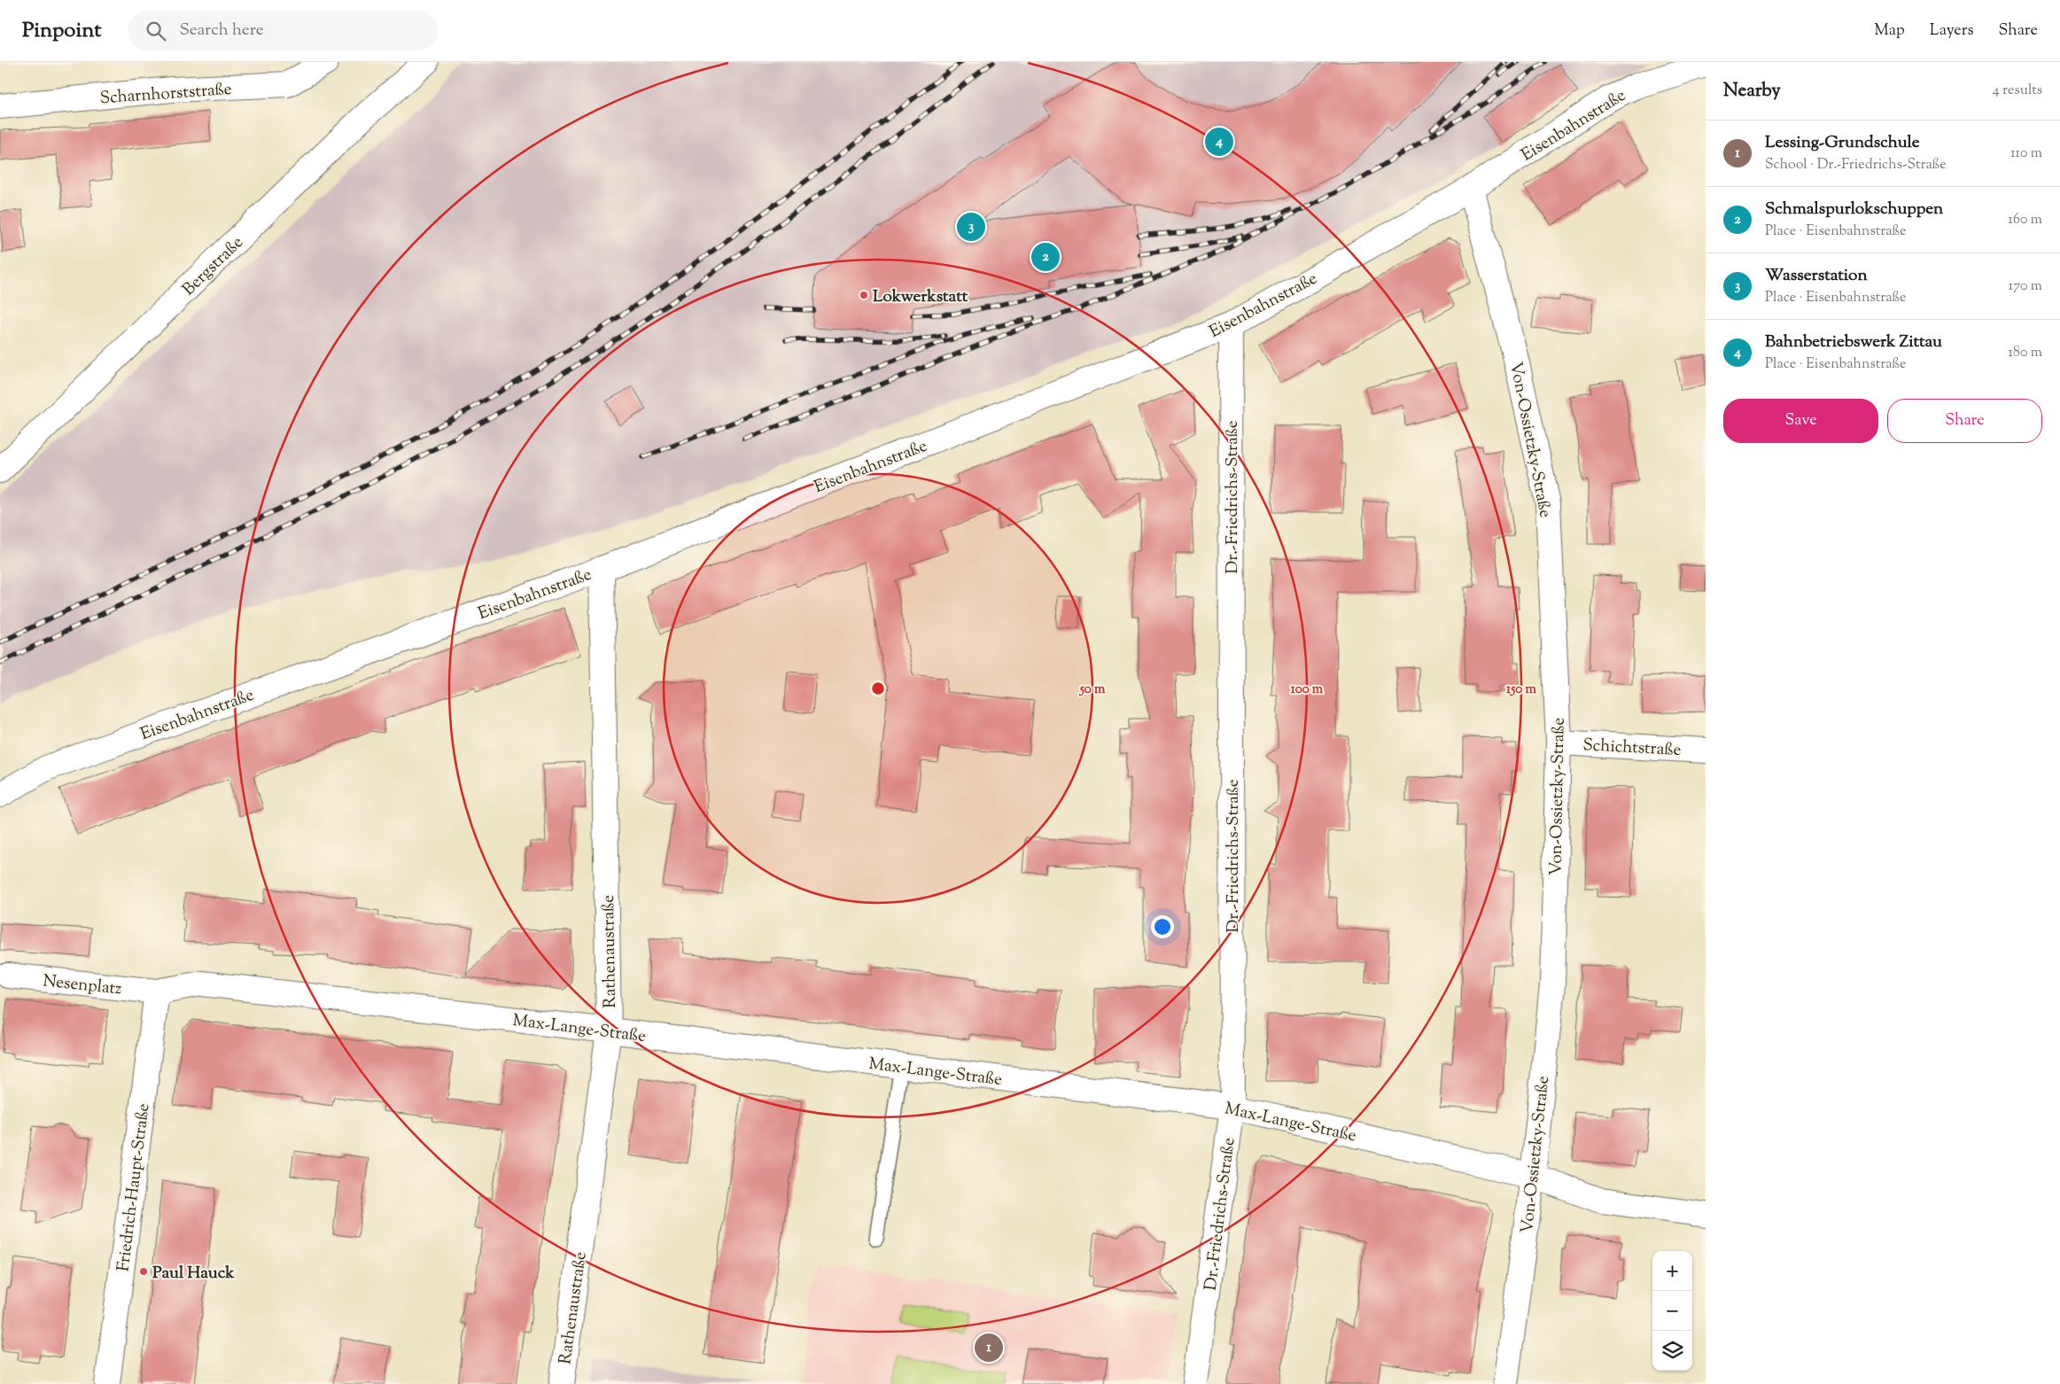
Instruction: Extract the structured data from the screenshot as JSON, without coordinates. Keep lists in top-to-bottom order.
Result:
{
  "streets": {
    "street": [
      "Scharnhorststraße",
      "Eisenbahnstraße",
      "Bergstraße",
      "Von-Ossietzky-Straße",
      "Dr.-Friedrichs-Straße",
      "Schichtstraße",
      "Rathenaustraße",
      "Nesenplatz",
      "Max-Lange-Straße",
      "Friedrich-Haupt-Straße"
    ]
  },
  "crossings": [
    ["Eisenbahnstraße", "Von-Ossietzky-Straße"],
    ["Eisenbahnstraße", "Dr.-Friedrichs-Straße"],
    ["Eisenbahnstraße", "Rathenaustraße"],
    ["Von-Ossietzky-Straße", "Schichtstraße"],
    ["Von-Ossietzky-Straße", "Max-Lange-Straße"],
    ["Dr.-Friedrichs-Straße", "Max-Lange-Straße"],
    ["Rathenaustraße", "Max-Lange-Straße"],
    ["Nesenplatz", "Max-Lange-Straße"],
    ["Nesenplatz", "Friedrich-Haupt-Straße"],
    ["Max-Lange-Straße", "Friedrich-Haupt-Straße"]
  ],
  "places": ["Lokwerkstatt", "Paul Hauck"],
  "page": {
    "header": "Pinpoint",
    "search": "Search here",
    "nav": ["Map", "Layers", "Share"],
    "heading": ["Nearby", "4 results"],
    "list": [
      {
        "mark": "1",
        "name": "Lessing-Grundschule",
        "note": "School · Dr.-Friedrichs-Straße",
        "value": "110 m"
      },
      {
        "mark": "2",
        "name": "Schmalspurlokschuppen",
        "note": "Place · Eisenbahnstraße",
        "value": "160 m"
      },
      {
        "mark": "3",
        "name": "Wasserstation",
        "note": "Place · Eisenbahnstraße",
        "value": "170 m"
      },
      {
        "mark": "4",
        "name": "Bahnbetriebswerk Zittau",
        "note": "Place · Eisenbahnstraße",
        "value": "180 m"
      }
    ],
    "pins": [
      "4",
      "3",
      "2",
      "1"
    ],
    "buttons": ["Save", "Share"],
    "map_buttons": ["+", "−"]
  },
  "rings": ["50 m", "100 m", "150 m"]
}
